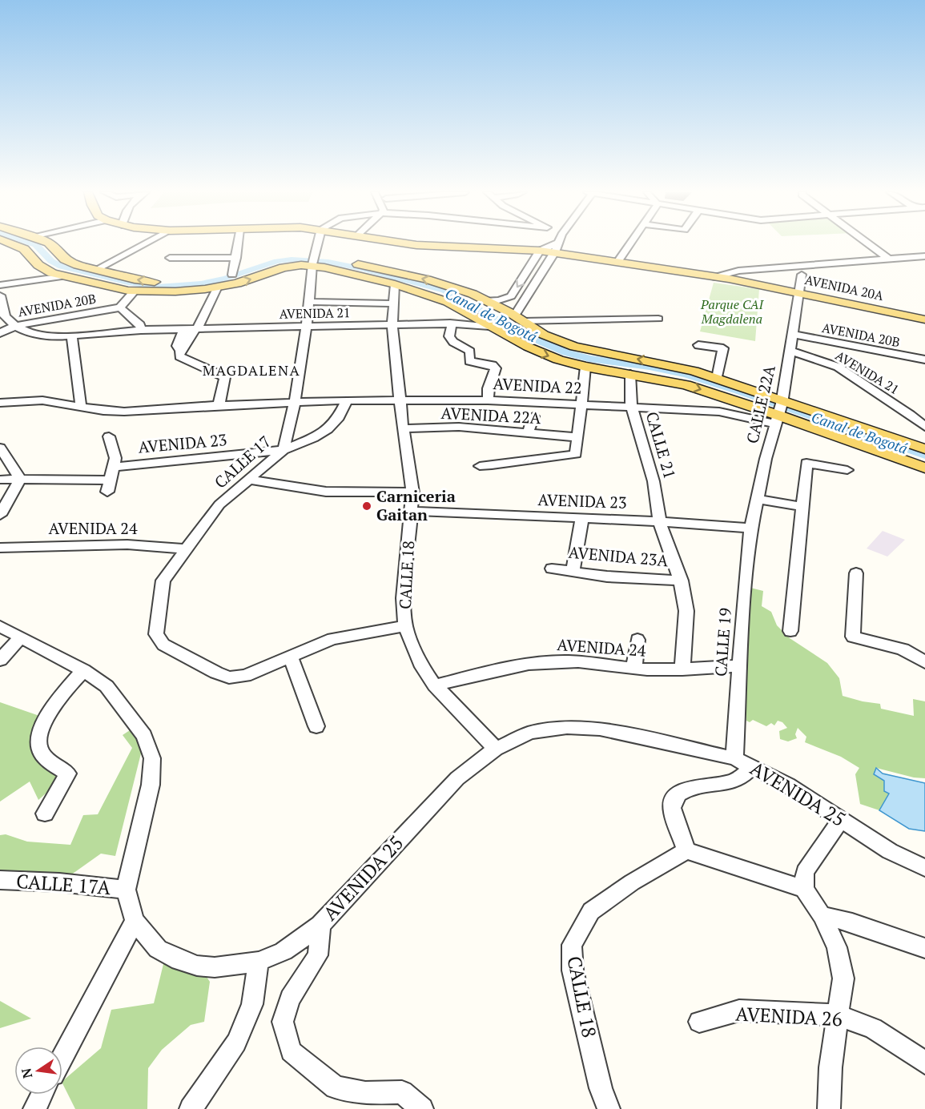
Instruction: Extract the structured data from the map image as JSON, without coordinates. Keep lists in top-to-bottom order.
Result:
{
  "streets": {
    "main road": ["AVENIDA 20A"],
    "street": [
      "AVENIDA 20B",
      "AVENIDA 21",
      "AVENIDA 22",
      "CALLE 22A",
      "AVENIDA 22A",
      "AVENIDA 23",
      "CALLE 21",
      "CALLE 17",
      "AVENIDA 24",
      "AVENIDA 23A",
      "CALLE 18",
      "CALLE 19",
      "AVENIDA 25",
      "CALLE 17A",
      "AVENIDA 26"
    ]
  },
  "crossings": [
    ["AVENIDA 20A", "CALLE 22A"],
    ["AVENIDA 20B", "AVENIDA 21"],
    ["AVENIDA 20B", "CALLE 22A"],
    ["AVENIDA 21", "CALLE 22A"],
    ["AVENIDA 21", "CALLE 17"],
    ["AVENIDA 21", "CALLE 18"],
    ["AVENIDA 22", "CALLE 22A"],
    ["AVENIDA 22", "CALLE 21"],
    ["AVENIDA 22", "CALLE 17"],
    ["AVENIDA 22", "CALLE 18"],
    ["CALLE 22A", "AVENIDA 23"],
    ["CALLE 22A", "CALLE 19"],
    ["AVENIDA 22A", "CALLE 18"],
    ["AVENIDA 23", "CALLE 21"],
    ["AVENIDA 23", "CALLE 17"],
    ["AVENIDA 23", "CALLE 18"],
    ["AVENIDA 23", "CALLE 19"],
    ["CALLE 21", "AVENIDA 24"],
    ["CALLE 21", "AVENIDA 23A"],
    ["CALLE 17", "AVENIDA 24"],
    ["AVENIDA 24", "CALLE 18"],
    ["AVENIDA 24", "CALLE 19"],
    ["CALLE 18", "AVENIDA 25"],
    ["CALLE 19", "AVENIDA 25"],
    ["AVENIDA 25", "CALLE 17A"]
  ],
  "districts": ["MAGDALENA"],
  "water": ["Canal de Bogotá"],
  "parks": ["Parque CAI Magdalena"],
  "places": ["Carniceria Gaitan"],
  "north": "left"
}
